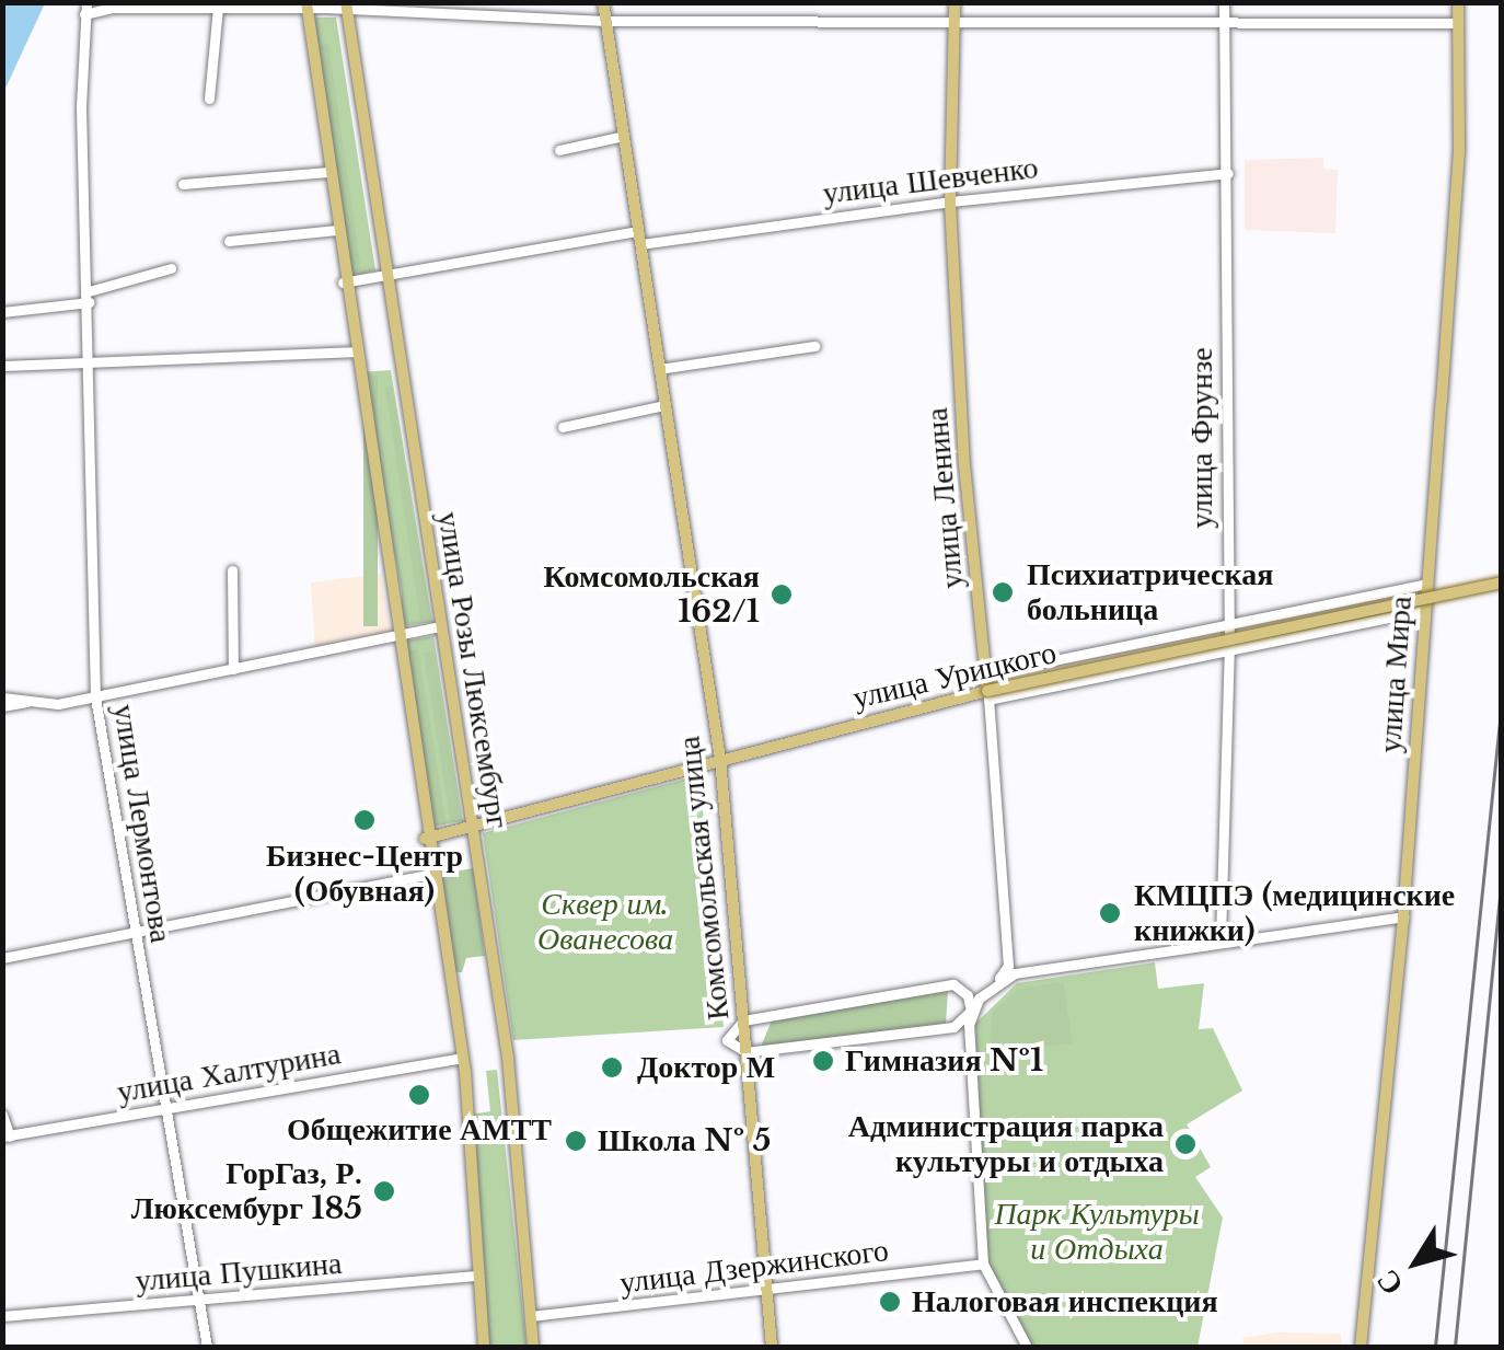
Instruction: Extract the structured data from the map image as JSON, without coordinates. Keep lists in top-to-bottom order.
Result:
{
  "streets": {
    "main road": [
      "улица Ленина",
      "улица Розы Люксембург",
      "улица Мира",
      "улица Урицкого",
      "Комсомольская улица"
    ],
    "street": [
      "улица Шевченко",
      "улица Фрунзе",
      "улица Лермонтова",
      "улица Халтурина",
      "улица Дзержинского",
      "улица Пушкина"
    ]
  },
  "crossings": [
    ["улица Шевченко", "улица Фрунзе"],
    ["улица Шевченко", "улица Ленина"],
    ["улица Шевченко", "улица Розы Люксембург"],
    ["улица Шевченко", "Комсомольская улица"],
    ["улица Фрунзе", "улица Урицкого"],
    ["улица Ленина", "улица Урицкого"],
    ["улица Розы Люксембург", "улица Урицкого"],
    ["улица Розы Люксембург", "улица Дзержинского"],
    ["улица Мира", "улица Урицкого"],
    ["улица Урицкого", "Комсомольская улица"],
    ["улица Лермонтова", "улица Халтурина"],
    ["улица Лермонтова", "улица Пушкина"],
    ["Комсомольская улица", "улица Дзержинского"]
  ],
  "parks": ["Сквер им. Ованесова", "Парк Культуры и Отдыха"],
  "places": [
    "Психиатрическая больница",
    "Комсомольская 162/1",
    "Бизнес-Центр (Обувная)",
    "КМЦПЭ (медицинские книжки)",
    "Гимназия №1",
    "Доктор М",
    "Общежитие АМТТ",
    "Школа № 5",
    "Администрация парка культуры и отдыха",
    "ГорГаз, Р. Люксембург 185",
    "Налоговая инспекция"
  ],
  "north": "bottom left"
}
